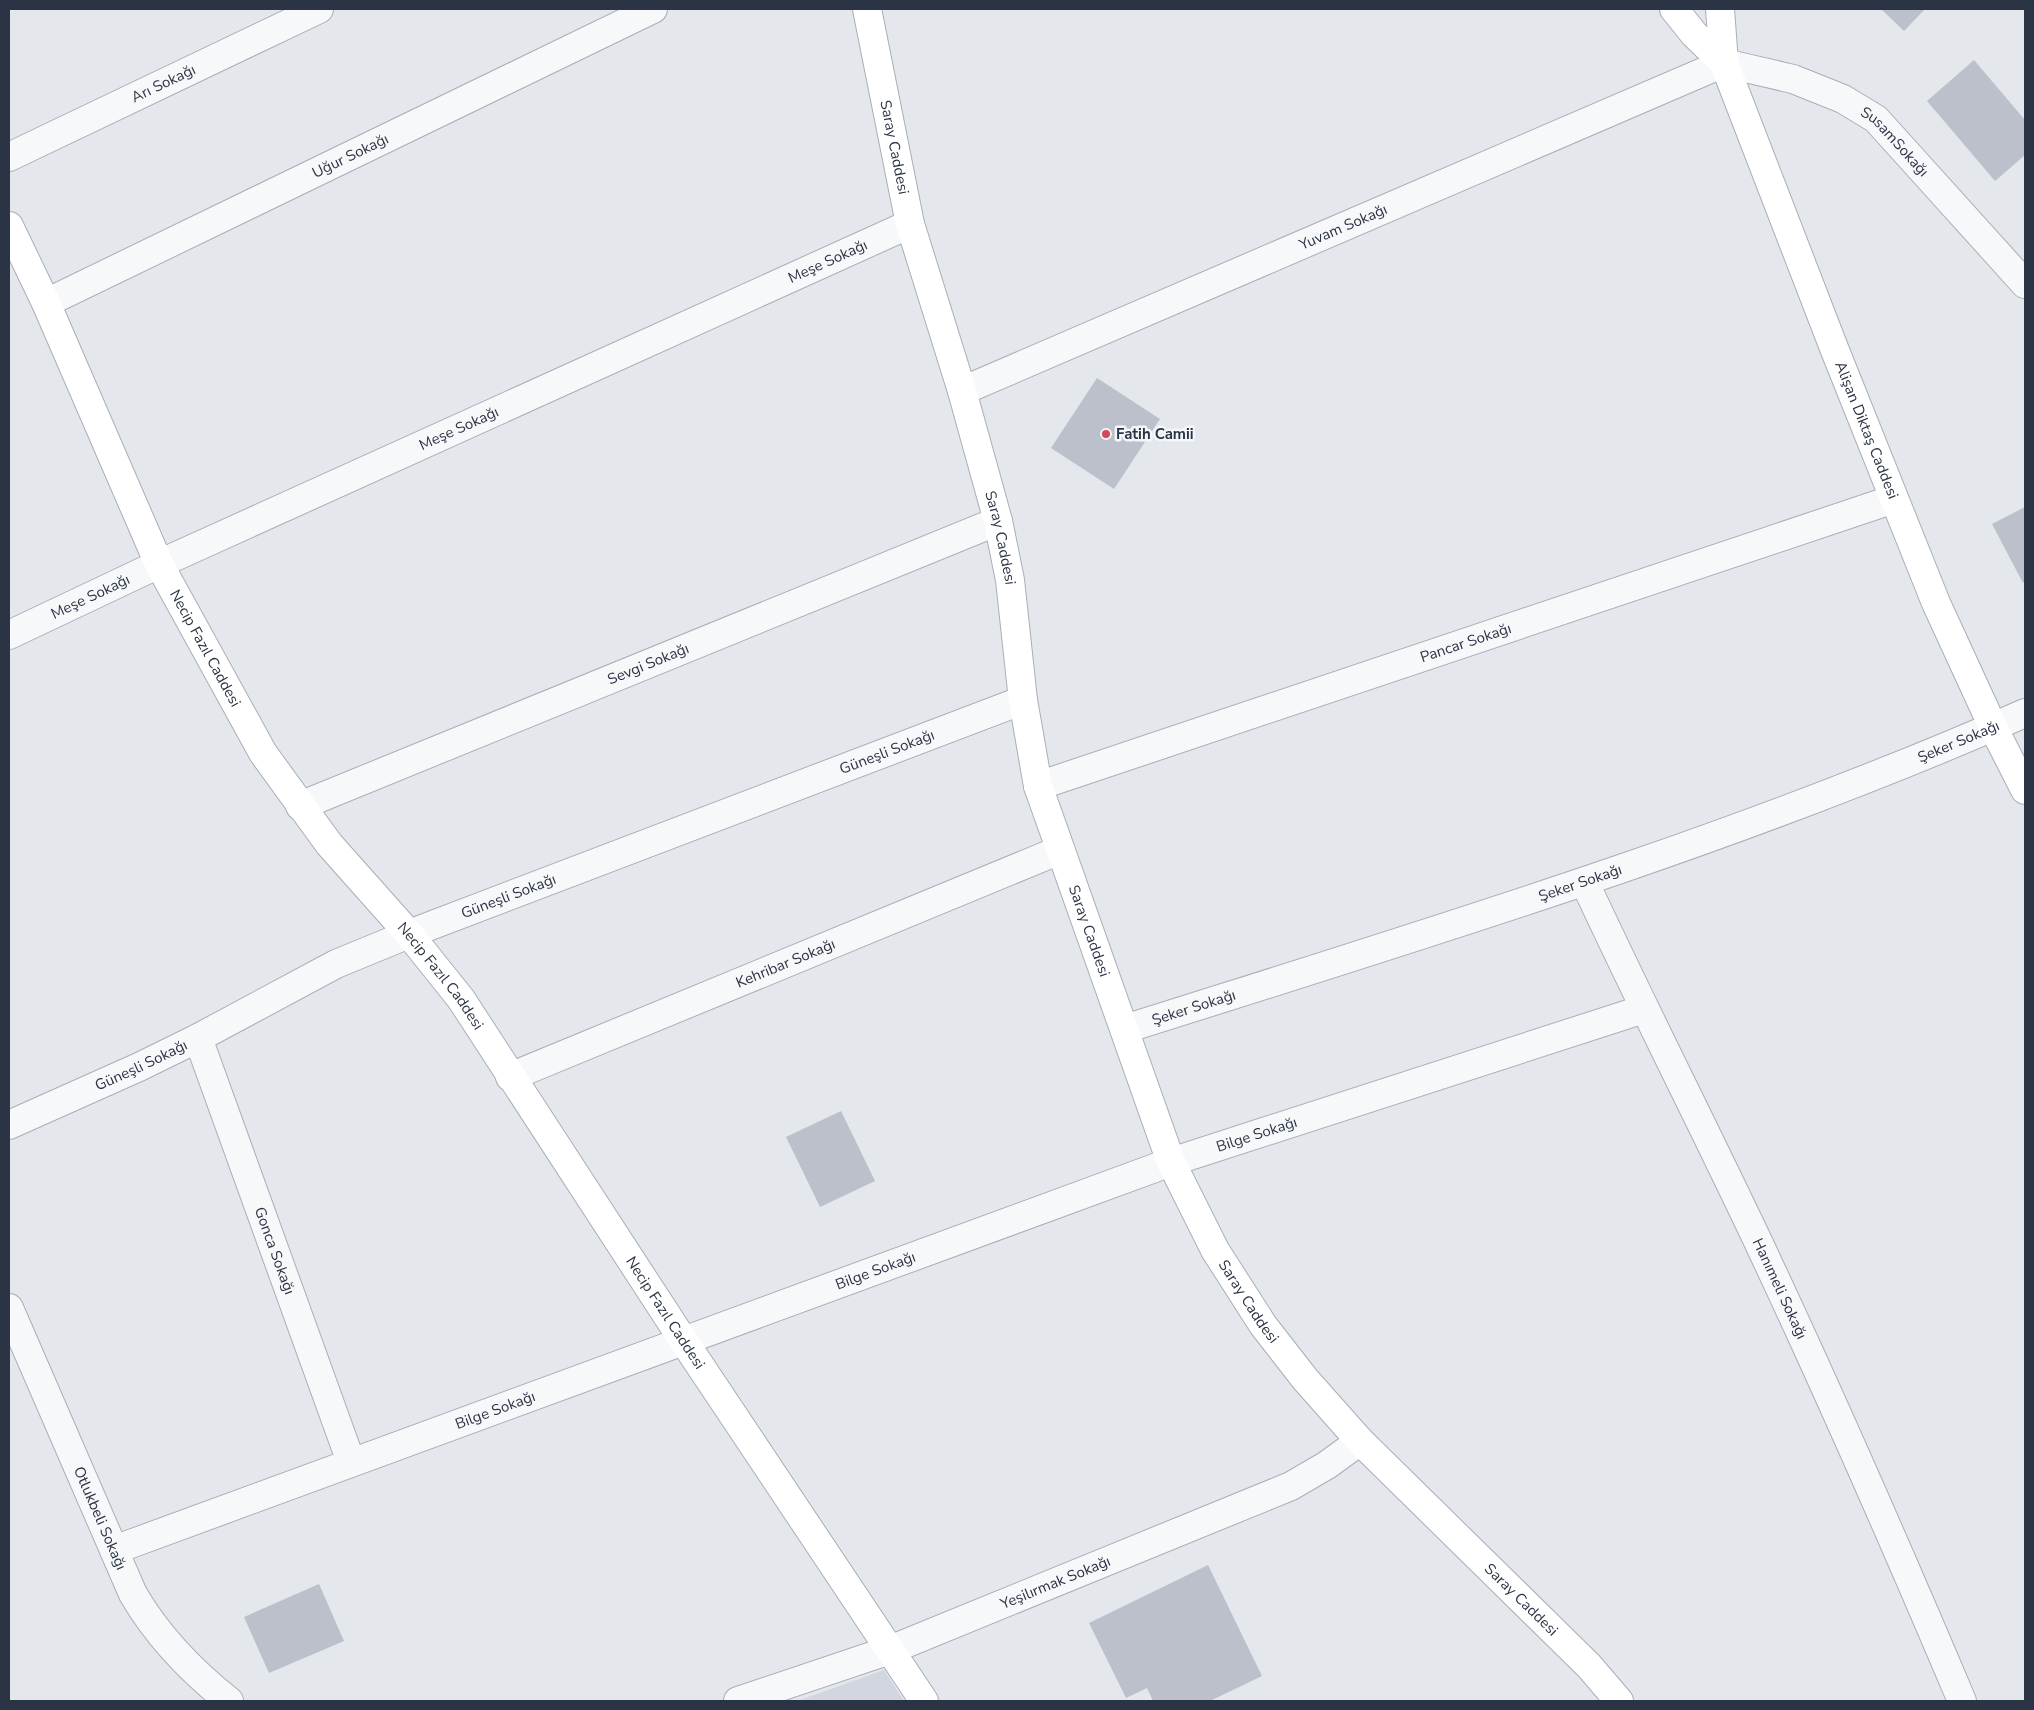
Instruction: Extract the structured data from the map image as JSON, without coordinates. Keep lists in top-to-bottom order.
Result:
{
  "streets": {
    "street": [
      "Arı Sokağı",
      "SusamSokağı",
      "Saray Caddesi",
      "Uğur Sokağı",
      "Yuvam Sokağı",
      "Meşe Sokağı",
      "Alişan Diktaş Caddesi",
      "Pancar Sokağı",
      "Necip Fazıl Caddesi",
      "Sevgi Sokağı",
      "Şeker Sokağı",
      "Güneşli Sokağı",
      "Kehribar Sokağı",
      "Bilge Sokağı",
      "Gonca Sokağı",
      "Hanımeli Sokağı",
      "Otlukbeli Sokağı",
      "Yeşilırmak Sokağı"
    ]
  },
  "crossings": [
    ["SusamSokağı", "Yuvam Sokağı"],
    ["SusamSokağı", "Alişan Diktaş Caddesi"],
    ["Saray Caddesi", "Yuvam Sokağı"],
    ["Saray Caddesi", "Meşe Sokağı"],
    ["Saray Caddesi", "Pancar Sokağı"],
    ["Saray Caddesi", "Sevgi Sokağı"],
    ["Saray Caddesi", "Şeker Sokağı"],
    ["Saray Caddesi", "Güneşli Sokağı"],
    ["Saray Caddesi", "Kehribar Sokağı"],
    ["Saray Caddesi", "Bilge Sokağı"],
    ["Saray Caddesi", "Yeşilırmak Sokağı"],
    ["Uğur Sokağı", "Necip Fazıl Caddesi"],
    ["Yuvam Sokağı", "Alişan Diktaş Caddesi"],
    ["Meşe Sokağı", "Necip Fazıl Caddesi"],
    ["Alişan Diktaş Caddesi", "Pancar Sokağı"],
    ["Alişan Diktaş Caddesi", "Şeker Sokağı"],
    ["Necip Fazıl Caddesi", "Sevgi Sokağı"],
    ["Necip Fazıl Caddesi", "Güneşli Sokağı"],
    ["Necip Fazıl Caddesi", "Kehribar Sokağı"],
    ["Necip Fazıl Caddesi", "Bilge Sokağı"],
    ["Necip Fazıl Caddesi", "Yeşilırmak Sokağı"],
    ["Şeker Sokağı", "Hanımeli Sokağı"],
    ["Güneşli Sokağı", "Gonca Sokağı"],
    ["Bilge Sokağı", "Gonca Sokağı"],
    ["Bilge Sokağı", "Hanımeli Sokağı"],
    ["Bilge Sokağı", "Otlukbeli Sokağı"]
  ],
  "places": ["Fatih Camii"]
}
